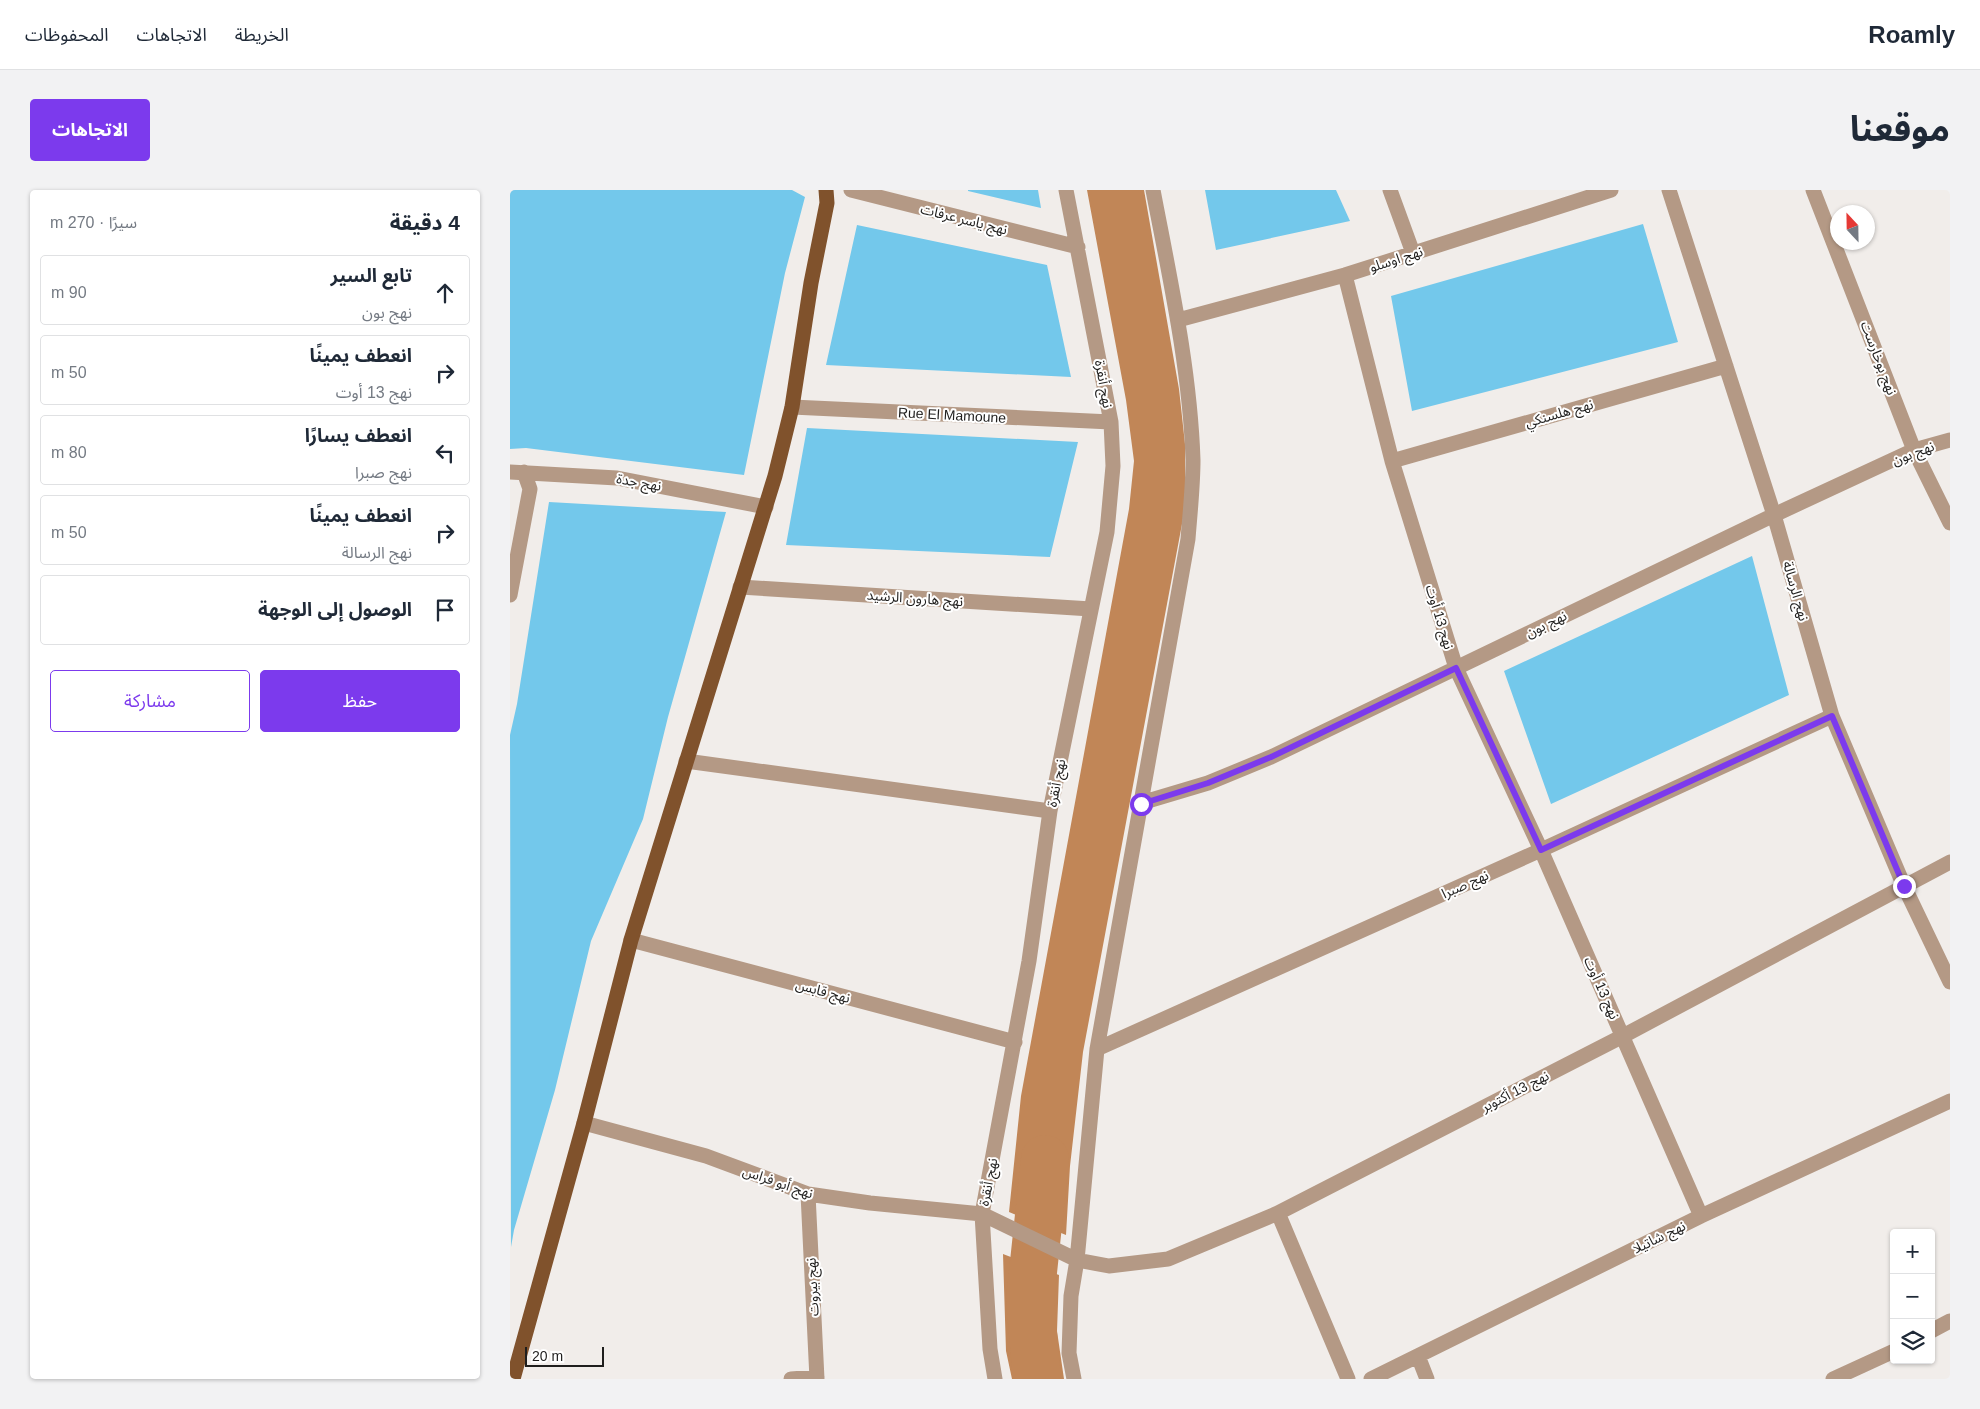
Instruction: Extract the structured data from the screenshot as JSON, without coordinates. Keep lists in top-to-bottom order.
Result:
{
  "streets": {
    "street": [
      "نهج ياسر عرفات",
      "نهج اوسلو",
      "نهج بوخارست",
      "نهج أنقرة",
      "نهج هلسنكي",
      "Rue El Mamoune",
      "نهج بون",
      "نهج جدة",
      "نهج الرسالة",
      "نهج هارون الرشيد",
      "نهج 13 أوت",
      "نهج صبرا",
      "نهج قابس",
      "نهج 13 أكتوبر",
      "نهج أبو فراس",
      "نهج شاتيلا",
      "نهج بيروت"
    ]
  },
  "crossings": [
    ["نهج ياسر عرفات", "نهج أنقرة"],
    ["نهج اوسلو", "نهج 13 أوت"],
    ["نهج بوخارست", "نهج بون"],
    ["نهج أنقرة", "Rue El Mamoune"],
    ["نهج أنقرة", "نهج هارون الرشيد"],
    ["نهج أنقرة", "نهج قابس"],
    ["نهج أنقرة", "نهج أبو فراس"],
    ["نهج هلسنكي", "نهج الرسالة"],
    ["نهج هلسنكي", "نهج 13 أوت"],
    ["نهج بون", "نهج الرسالة"],
    ["نهج بون", "نهج 13 أوت"],
    ["نهج الرسالة", "نهج صبرا"],
    ["نهج الرسالة", "نهج 13 أكتوبر"],
    ["نهج 13 أوت", "نهج صبرا"],
    ["نهج 13 أوت", "نهج 13 أكتوبر"],
    ["نهج 13 أوت", "نهج شاتيلا"],
    ["نهج 13 أكتوبر", "نهج أبو فراس"],
    ["نهج أبو فراس", "نهج بيروت"]
  ],
  "scale_bar": "20 m",
  "north": "top",
  "page": {
    "header": "Roamly",
    "nav": ["الخريطة", "الاتجاهات", "المحفوظات"],
    "title": "موقعنا",
    "buttons": [
      "الاتجاهات",
      ["حفظ", "مشاركة"]
    ],
    "heading": ["4 دقيقة", "سيرًا · 270 m"],
    "list": [
      ["تابع السير", "نهج بون", "90 m"],
      ["انعطف يمينًا", "نهج 13 أوت", "50 m"],
      ["انعطف يسارًا", "نهج صبرا", "80 m"],
      ["انعطف يمينًا", "نهج الرسالة", "50 m"],
      "الوصول إلى الوجهة"
    ],
    "map_buttons": ["+", "−"],
    "scale": "20 m"
  }
}
